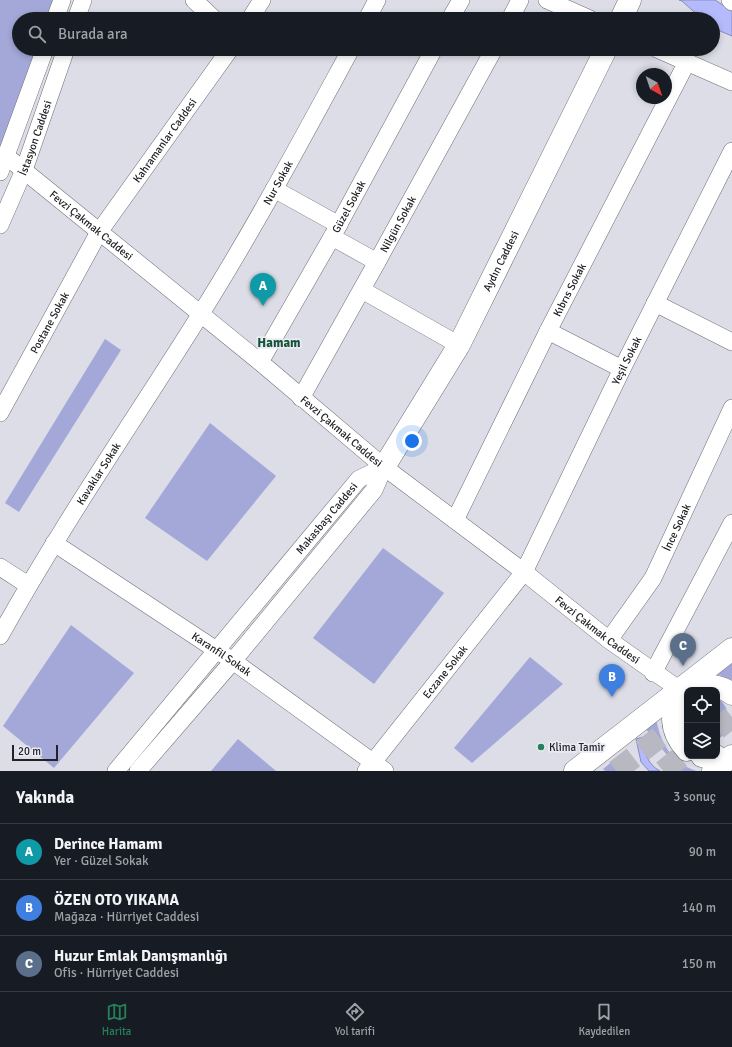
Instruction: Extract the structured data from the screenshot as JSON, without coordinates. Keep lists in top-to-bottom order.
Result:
{
  "streets": {
    "street": [
      "İstasyon Caddesi",
      "Kahramanlar Caddesi",
      "Nur Sokak",
      "Güzel Sokak",
      "Nilgün Sokak",
      "Fevzi Çakmak Caddesi",
      "Aydın Caddesi",
      "Kıbrıs Sokak",
      "Postane Sokak",
      "Yeşil Sokak",
      "Kavaklar Sokak",
      "Makasbaşı Caddesi",
      "İnce Sokak",
      "Karanfil Sokak",
      "Eczane Sokak"
    ]
  },
  "crossings": [
    ["İstasyon Caddesi", "Fevzi Çakmak Caddesi"],
    ["Kahramanlar Caddesi", "Fevzi Çakmak Caddesi"],
    ["Kahramanlar Caddesi", "Postane Sokak"],
    ["Nur Sokak", "Fevzi Çakmak Caddesi"],
    ["Nur Sokak", "Kavaklar Sokak"],
    ["Güzel Sokak", "Fevzi Çakmak Caddesi"],
    ["Nilgün Sokak", "Fevzi Çakmak Caddesi"],
    ["Fevzi Çakmak Caddesi", "Aydın Caddesi"],
    ["Fevzi Çakmak Caddesi", "Kıbrıs Sokak"],
    ["Fevzi Çakmak Caddesi", "Postane Sokak"],
    ["Fevzi Çakmak Caddesi", "Yeşil Sokak"],
    ["Fevzi Çakmak Caddesi", "Kavaklar Sokak"],
    ["Fevzi Çakmak Caddesi", "Makasbaşı Caddesi"],
    ["Fevzi Çakmak Caddesi", "İnce Sokak"],
    ["Fevzi Çakmak Caddesi", "Eczane Sokak"],
    ["Aydın Caddesi", "Makasbaşı Caddesi"],
    ["Yeşil Sokak", "Eczane Sokak"],
    ["Kavaklar Sokak", "Karanfil Sokak"],
    ["Makasbaşı Caddesi", "Karanfil Sokak"],
    ["Karanfil Sokak", "Eczane Sokak"]
  ],
  "districts": ["Hamam"],
  "places": ["Klima Tamir"],
  "scale_bar": "20 m",
  "north": "bottom right",
  "page": {
    "search": "Burada ara",
    "pins": ["A", "C", "B"],
    "scale": "20 m",
    "heading": ["Yakında", "3 sonuç"],
    "list": [
      {
        "mark": "A",
        "name": "Derince Hamamı",
        "note": "Yer · Güzel Sokak",
        "value": "90 m"
      },
      {
        "mark": "B",
        "name": "ÖZEN OTO YIKAMA",
        "note": "Mağaza · Hürriyet Caddesi",
        "value": "140 m"
      },
      {
        "mark": "C",
        "name": "Huzur Emlak Danışmanlığı",
        "note": "Ofis · Hürriyet Caddesi",
        "value": "150 m"
      }
    ],
    "nav": ["Harita", "Yol tarifi", "Kaydedilen"]
  }
}
